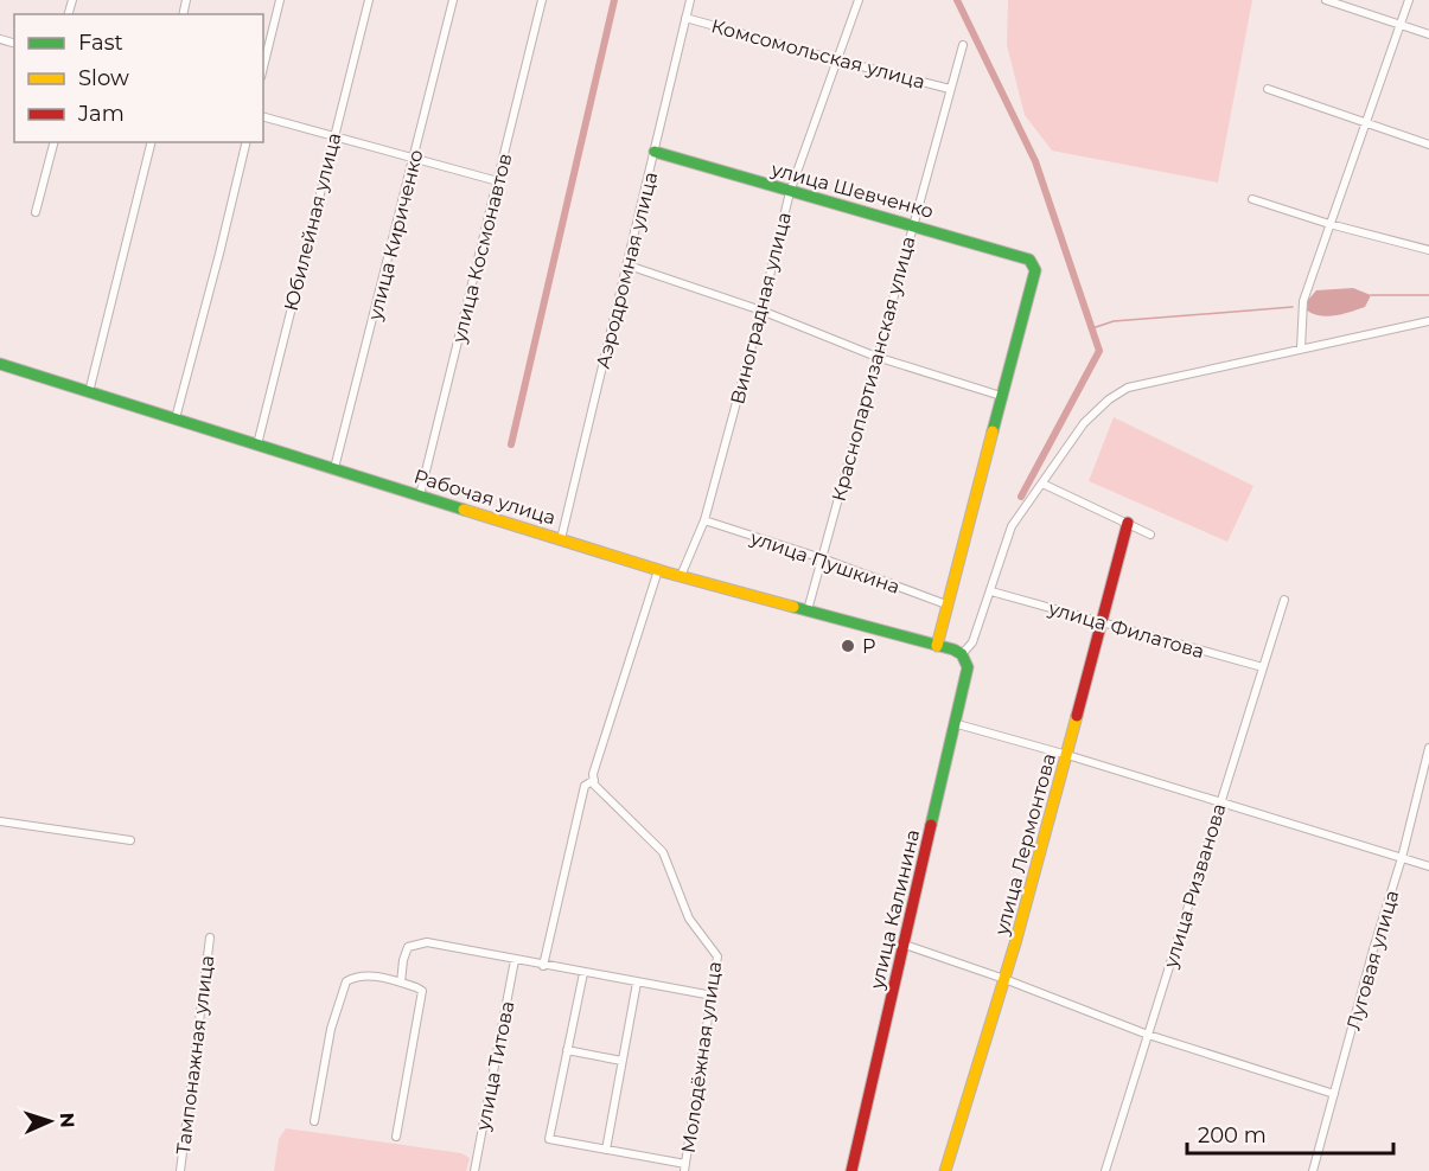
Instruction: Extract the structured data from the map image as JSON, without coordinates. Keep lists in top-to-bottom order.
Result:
{
  "streets": {
    "street": [
      "Комсомольская улица",
      "улица Шевченко",
      "Юбилейная улица",
      "улица Кириченко",
      "улица Космонавтов",
      "Аэродромная улица",
      "Виноградная улица",
      "Краснопартизанская улица",
      "Рабочая улица",
      "улица Пушкина",
      "улица Филатова",
      "улица Лермонтова",
      "улица Ризванова",
      "улица Калинина",
      "Луговая улица",
      "Тампонажная улица",
      "Молодёжная улица",
      "улица Титова"
    ]
  },
  "crossings": [
    ["Комсомольская улица", "Аэродромная улица"],
    ["Комсомольская улица", "Виноградная улица"],
    ["Комсомольская улица", "Краснопартизанская улица"],
    ["улица Шевченко", "Аэродромная улица"],
    ["улица Шевченко", "Виноградная улица"],
    ["улица Шевченко", "Краснопартизанская улица"],
    ["Юбилейная улица", "Рабочая улица"],
    ["улица Кириченко", "Рабочая улица"],
    ["улица Космонавтов", "Рабочая улица"],
    ["Аэродромная улица", "Рабочая улица"],
    ["Виноградная улица", "Рабочая улица"],
    ["Виноградная улица", "улица Пушкина"],
    ["Краснопартизанская улица", "Рабочая улица"],
    ["Краснопартизанская улица", "улица Пушкина"],
    ["Рабочая улица", "улица Калинина"],
    ["улица Филатова", "улица Лермонтова"],
    ["улица Филатова", "улица Ризванова"]
  ],
  "places": ["Р"],
  "legend": ["Fast", "Slow", "Jam"],
  "scale_bar": "200 m",
  "north": "right"
}
